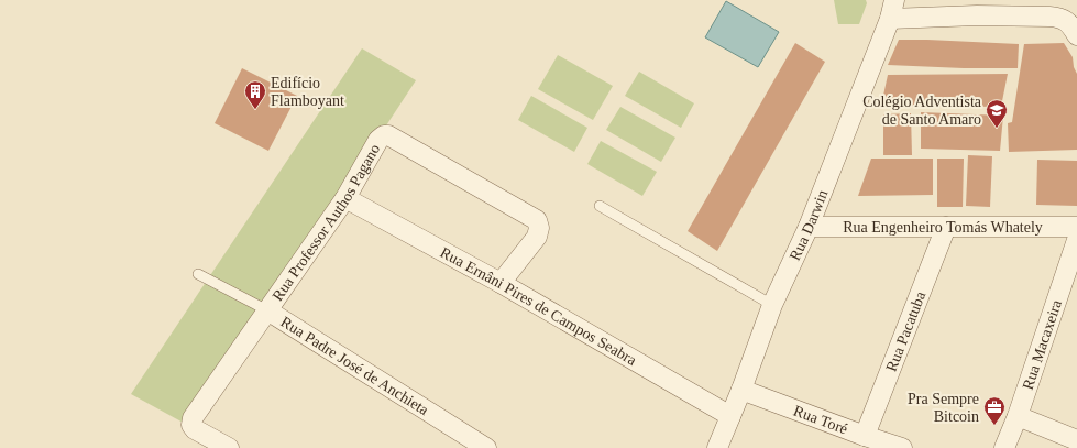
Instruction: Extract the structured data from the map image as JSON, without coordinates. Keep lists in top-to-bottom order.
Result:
{
  "streets": {
    "street": [
      "Rua Professor Authos Pagano",
      "Rua Darwin",
      "Rua Engenheiro Tomás Whately",
      "Rua Ernâni Pires de Campos Seabra",
      "Rua Pacatuba",
      "Rua Macaxeira",
      "Rua Padre José de Anchieta",
      "Rua Toré"
    ]
  },
  "crossings": [
    ["Rua Professor Authos Pagano", "Rua Ernâni Pires de Campos Seabra"],
    ["Rua Professor Authos Pagano", "Rua Padre José de Anchieta"],
    ["Rua Darwin", "Rua Engenheiro Tomás Whately"],
    ["Rua Darwin", "Rua Ernâni Pires de Campos Seabra"],
    ["Rua Darwin", "Rua Toré"],
    ["Rua Engenheiro Tomás Whately", "Rua Pacatuba"],
    ["Rua Pacatuba", "Rua Toré"]
  ],
  "places": {
    "building": ["Edifício Flamboyant"],
    "school or university": ["Colégio Adventista de Santo Amaro"],
    "office": ["Pra Sempre Bitcoin"]
  }
}
